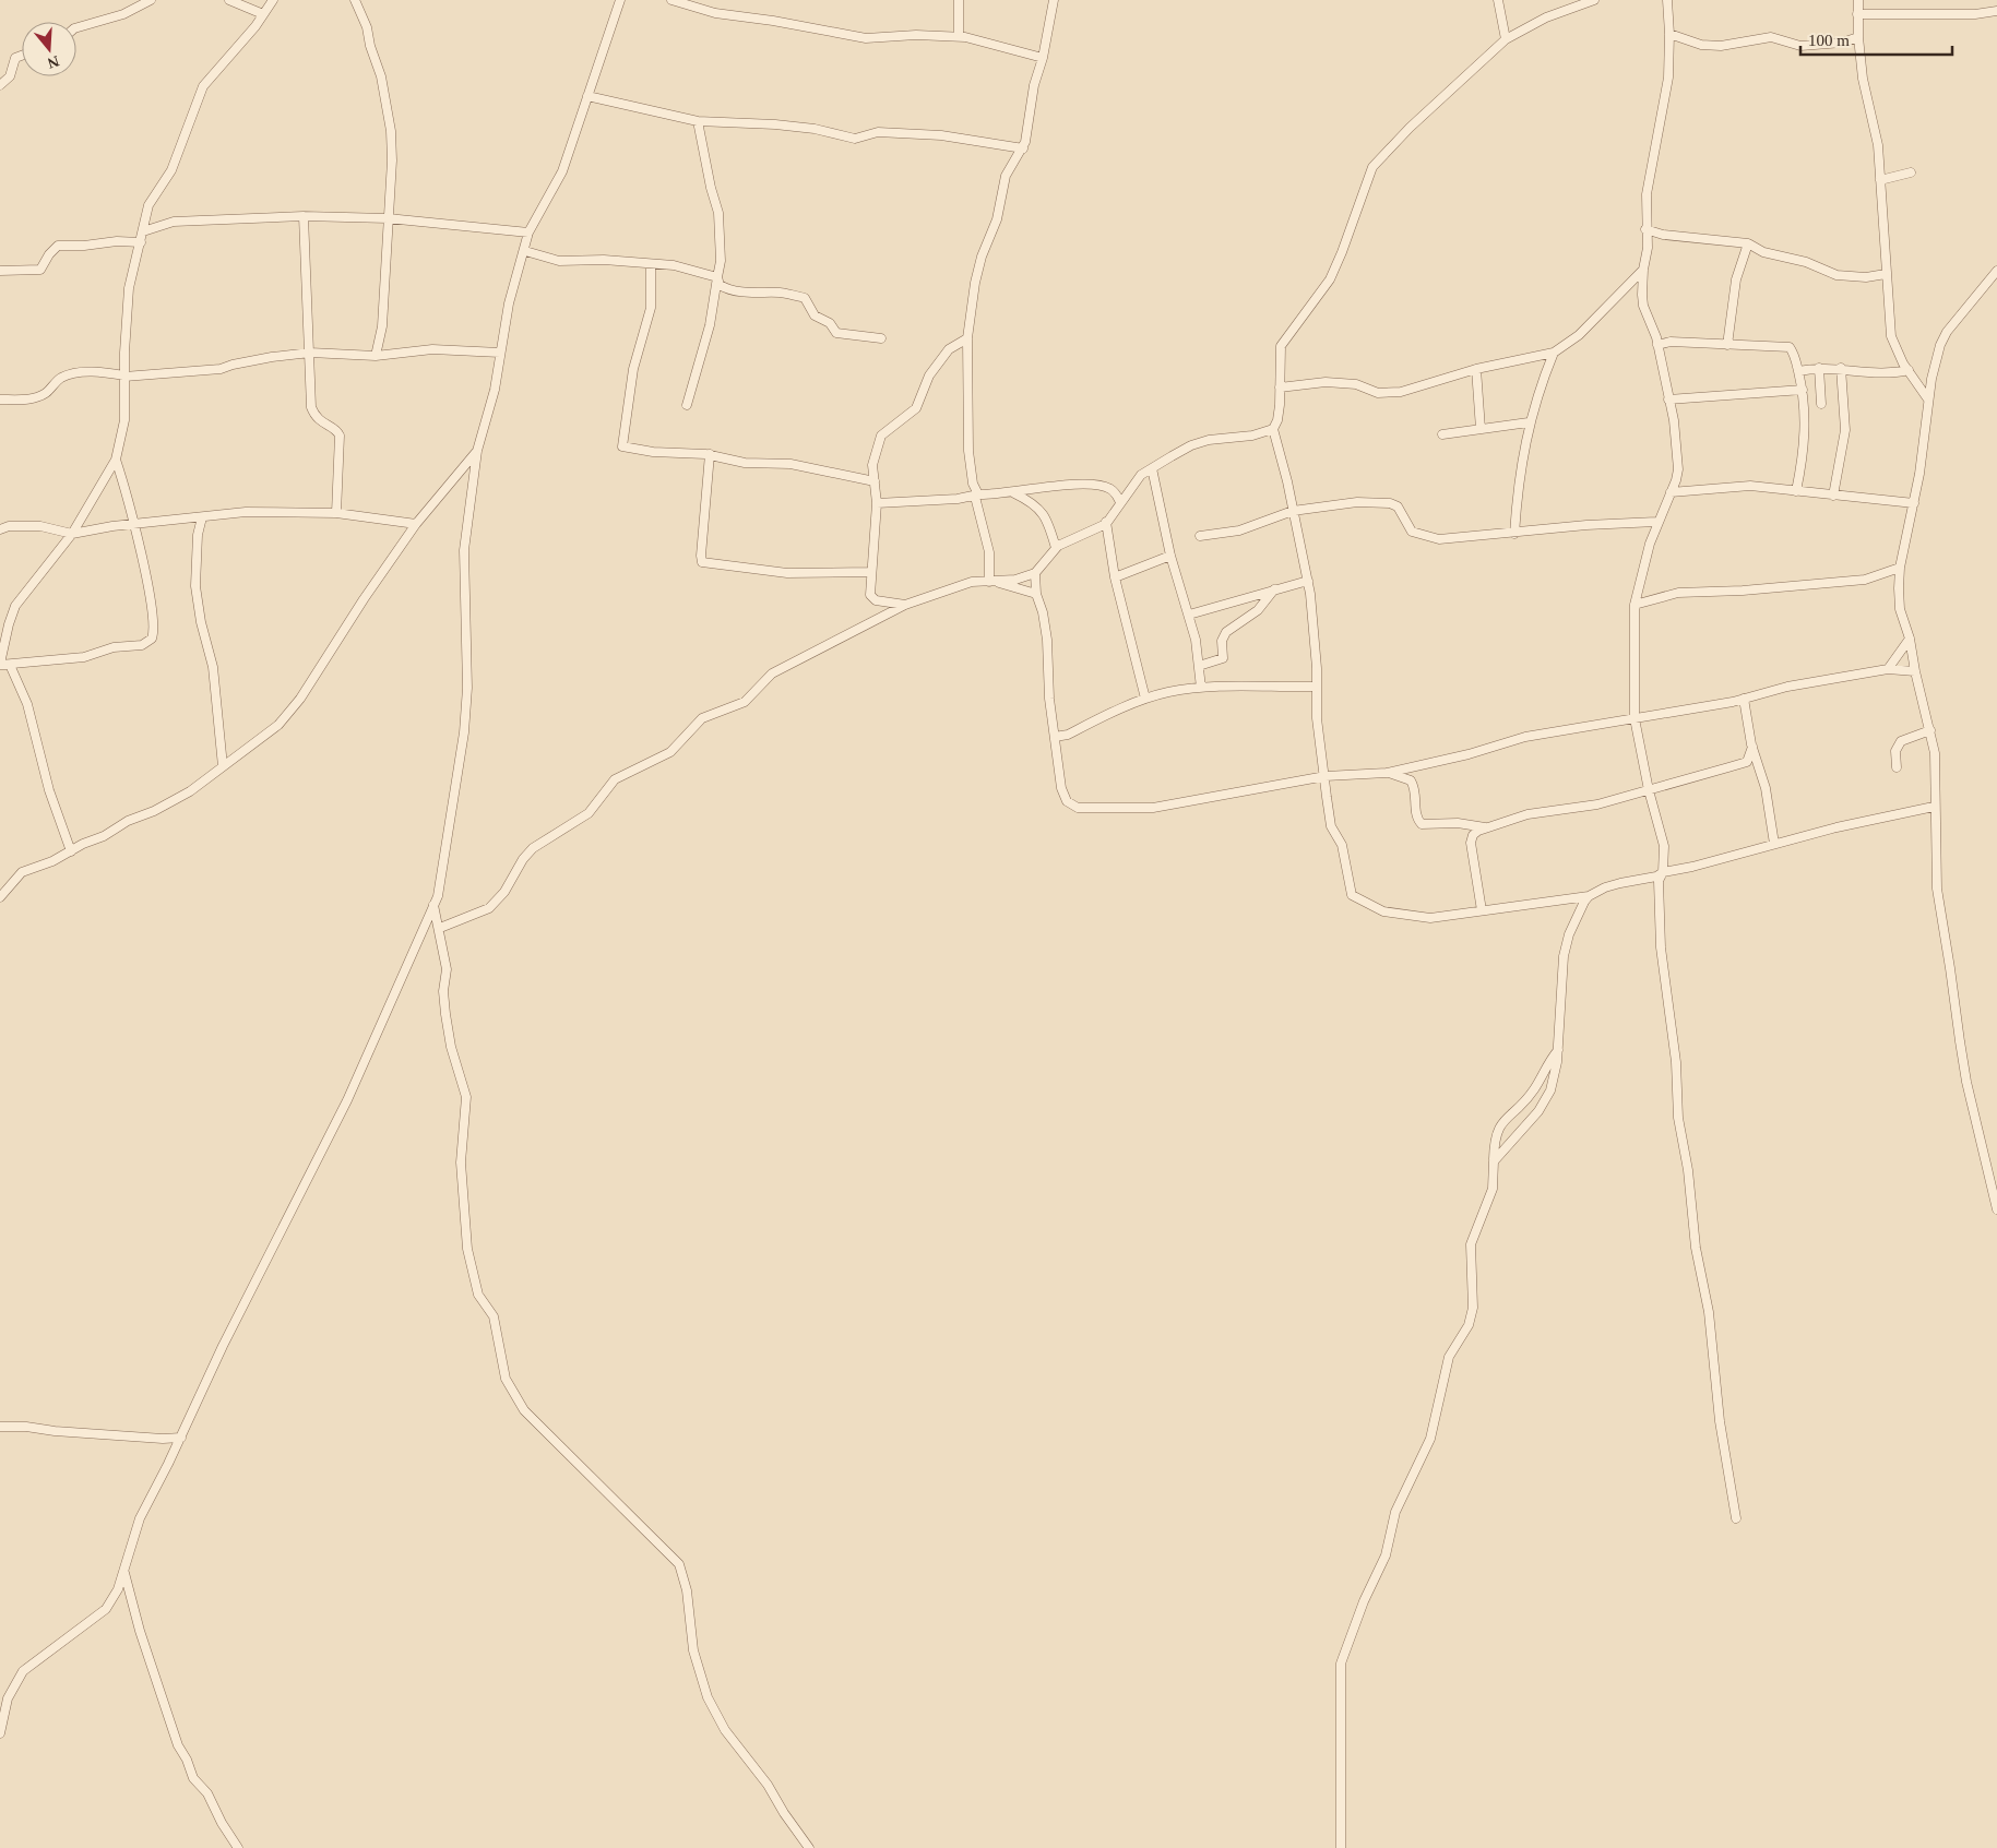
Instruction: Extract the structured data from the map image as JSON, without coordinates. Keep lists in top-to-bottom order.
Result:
{
  "scale_bar": "100 m",
  "north": "bottom"
}
